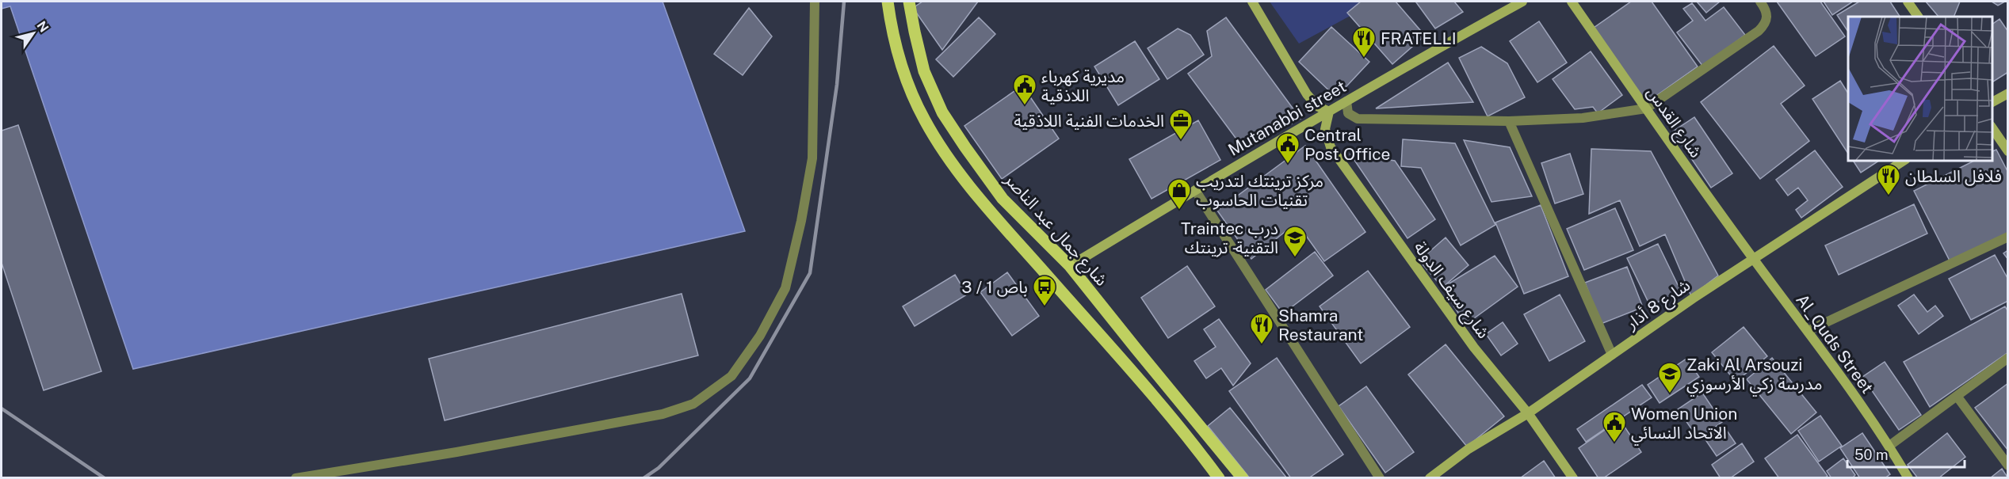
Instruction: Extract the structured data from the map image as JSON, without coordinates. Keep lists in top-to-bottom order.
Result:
{
  "streets": {
    "main road": ["شارع جمال عبد الناصر"],
    "street": [
      "Mutanabbi street",
      "شارع القدس",
      "شارع سيف الدولة",
      "شارع 8 أذار",
      "Al_Quds Street"
    ]
  },
  "crossings": [
    ["Mutanabbi street", "شارع جمال عبد الناصر"],
    ["Mutanabbi street", "شارع سيف الدولة"],
    ["شارع القدس", "شارع 8 أذار"],
    ["شارع القدس", "Al_Quds Street"],
    ["شارع سيف الدولة", "شارع 8 أذار"],
    ["شارع 8 أذار", "Al_Quds Street"]
  ],
  "places": {
    "restaurant": ["FRATELLI", "فلافل السلطان", "Shamra Restaurant"],
    "public building": ["مديرية كهرباء اللاذقية", "Central Post Office", "Women Union الاتحاد النسائي"],
    "office": ["الخدمات الفنية اللاذقية"],
    "shop": ["مركز ترينتك لتدريب تقنيات الحاسوب"],
    "school or university": ["Traintec درب التقنية- ترينتك", "Zaki Al Arsouzi مدرسة زكي الأرسوزي"],
    "bus stop": ["باص 1 / 3"]
  },
  "scale_bar": "50 m",
  "north": "top right"
}
